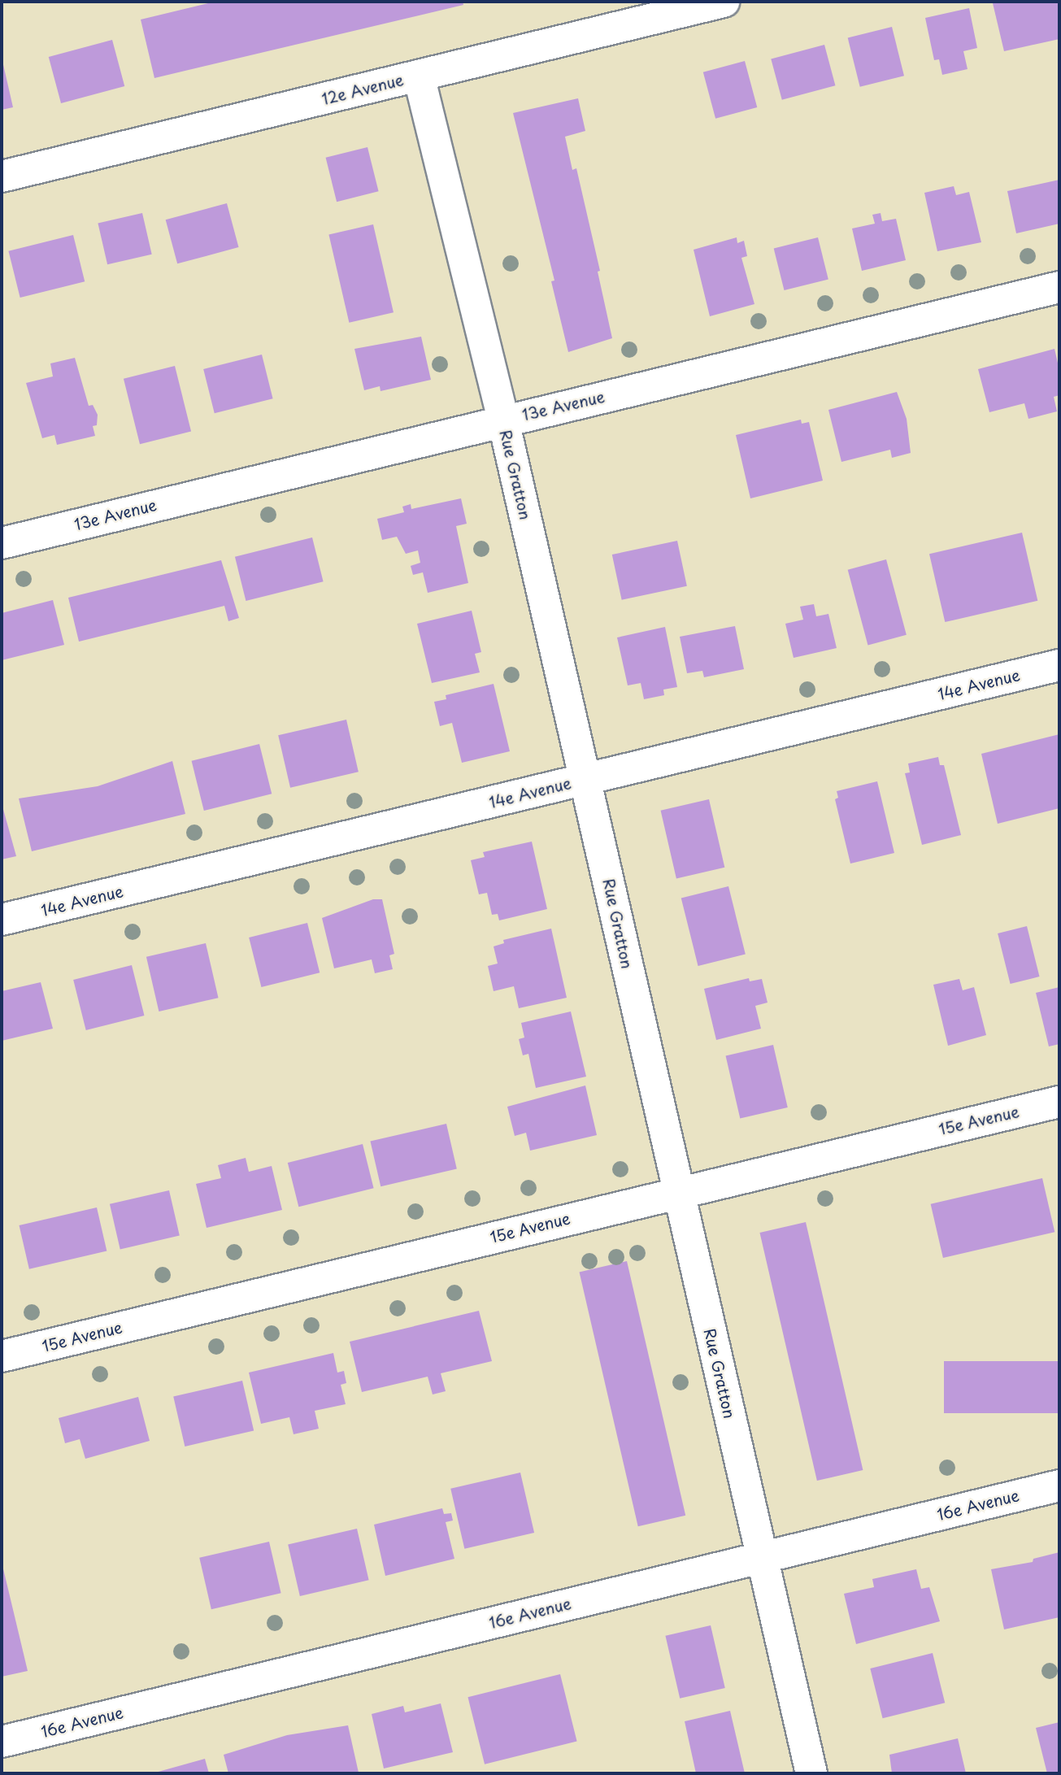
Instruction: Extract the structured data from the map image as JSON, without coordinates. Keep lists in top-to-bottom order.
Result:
{
  "streets": {
    "street": [
      "12e Avenue",
      "13e Avenue",
      "Rue Gratton",
      "14e Avenue",
      "15e Avenue",
      "16e Avenue"
    ]
  },
  "crossings": [
    ["12e Avenue", "Rue Gratton"],
    ["13e Avenue", "Rue Gratton"],
    ["Rue Gratton", "14e Avenue"],
    ["Rue Gratton", "15e Avenue"],
    ["Rue Gratton", "16e Avenue"]
  ]
}
